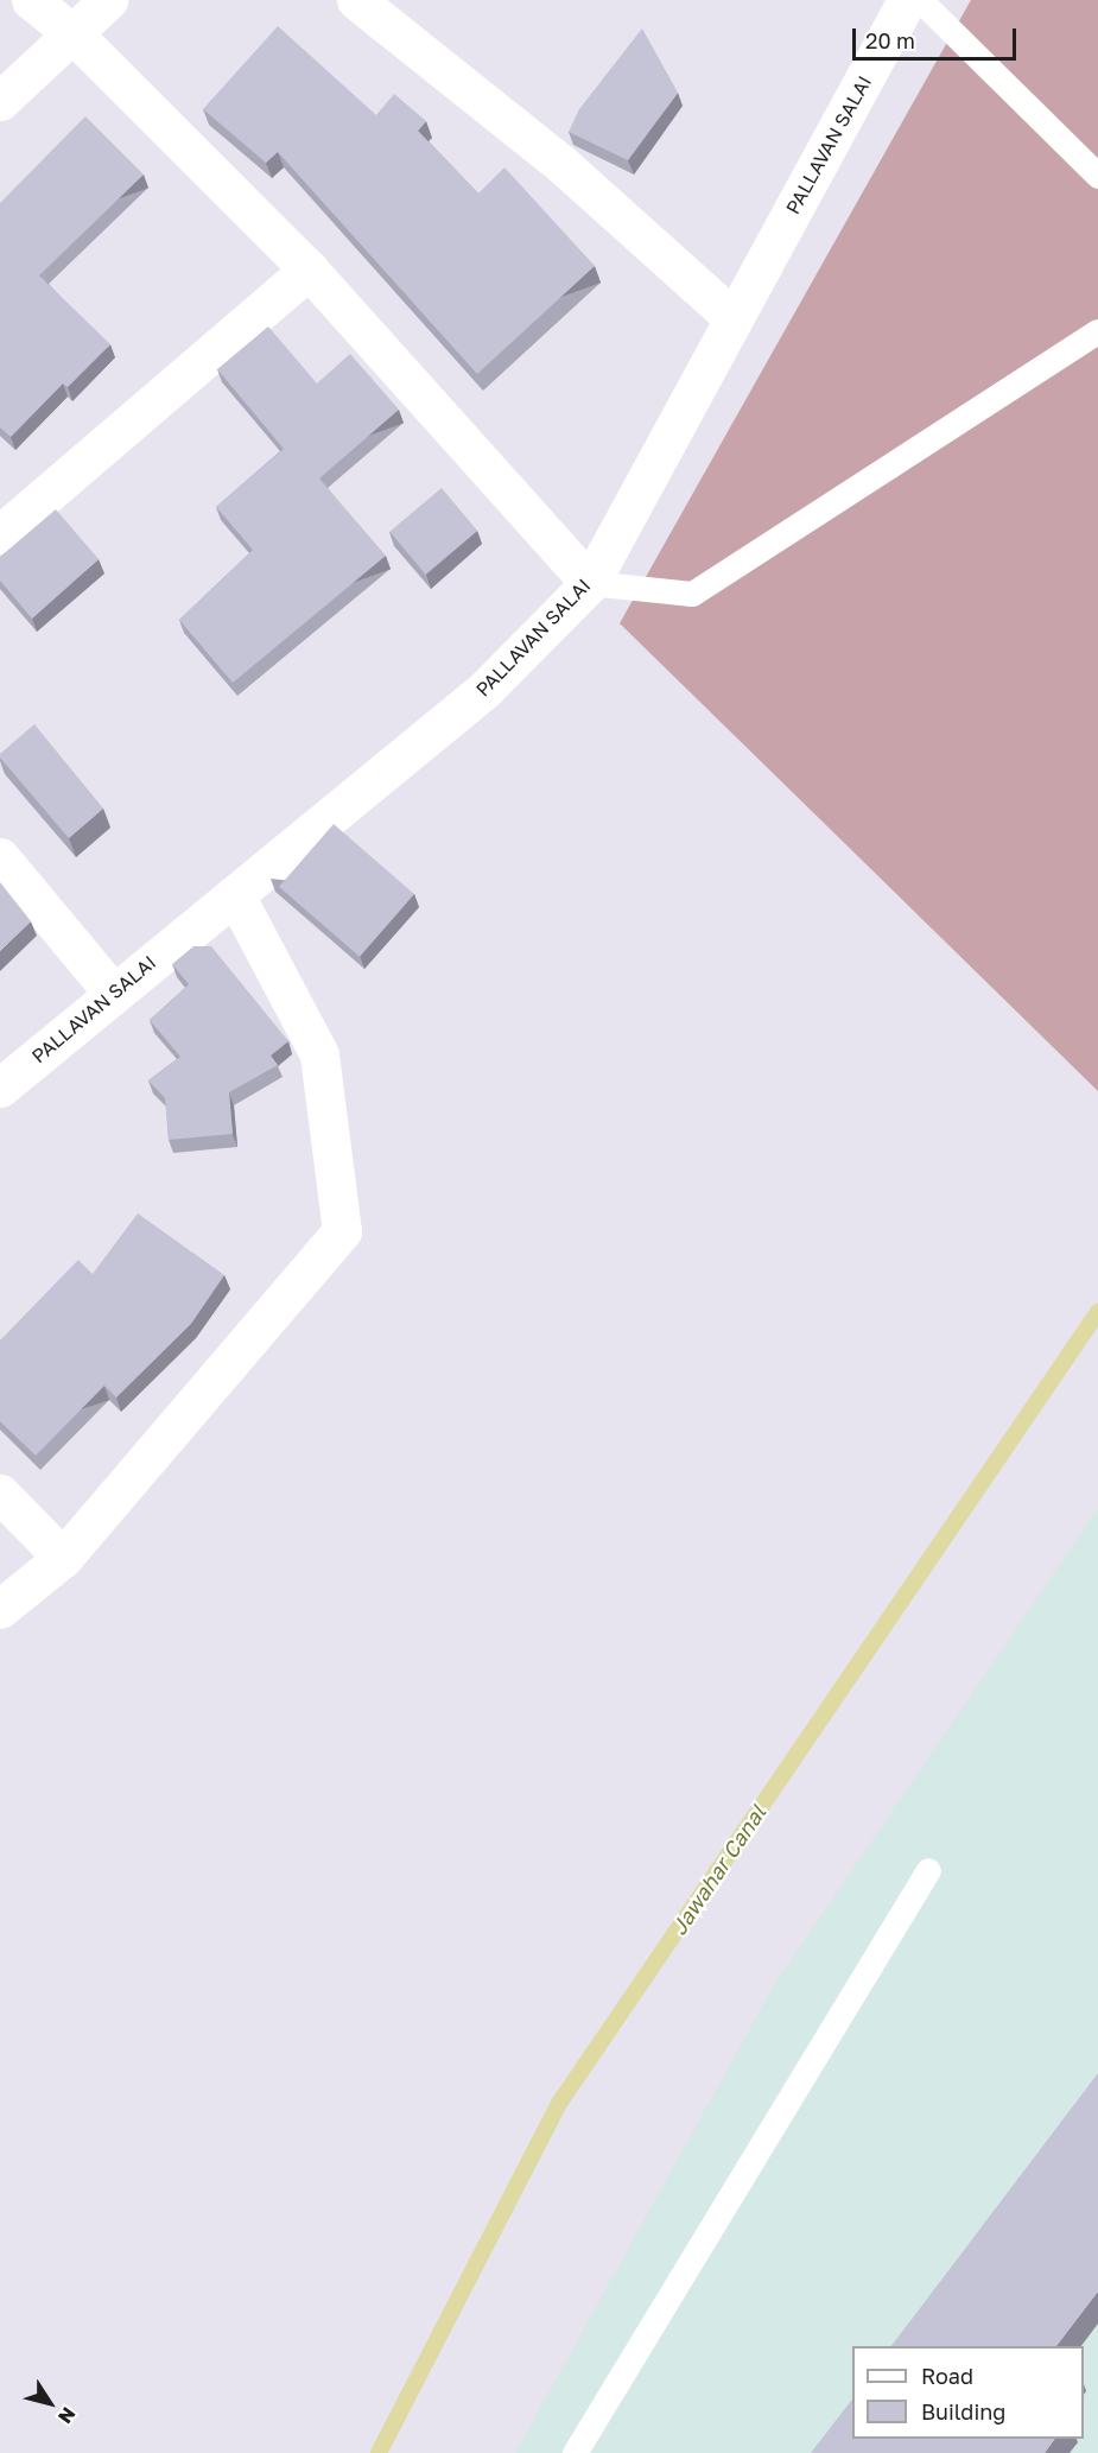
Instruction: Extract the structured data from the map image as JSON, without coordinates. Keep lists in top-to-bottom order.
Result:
{
  "streets": {
    "street": ["PALLAVAN SALAI"]
  },
  "water": ["Jawahar Canal"],
  "legend": ["Road", "Building"],
  "scale_bar": "20 m",
  "north": "bottom right"
}
